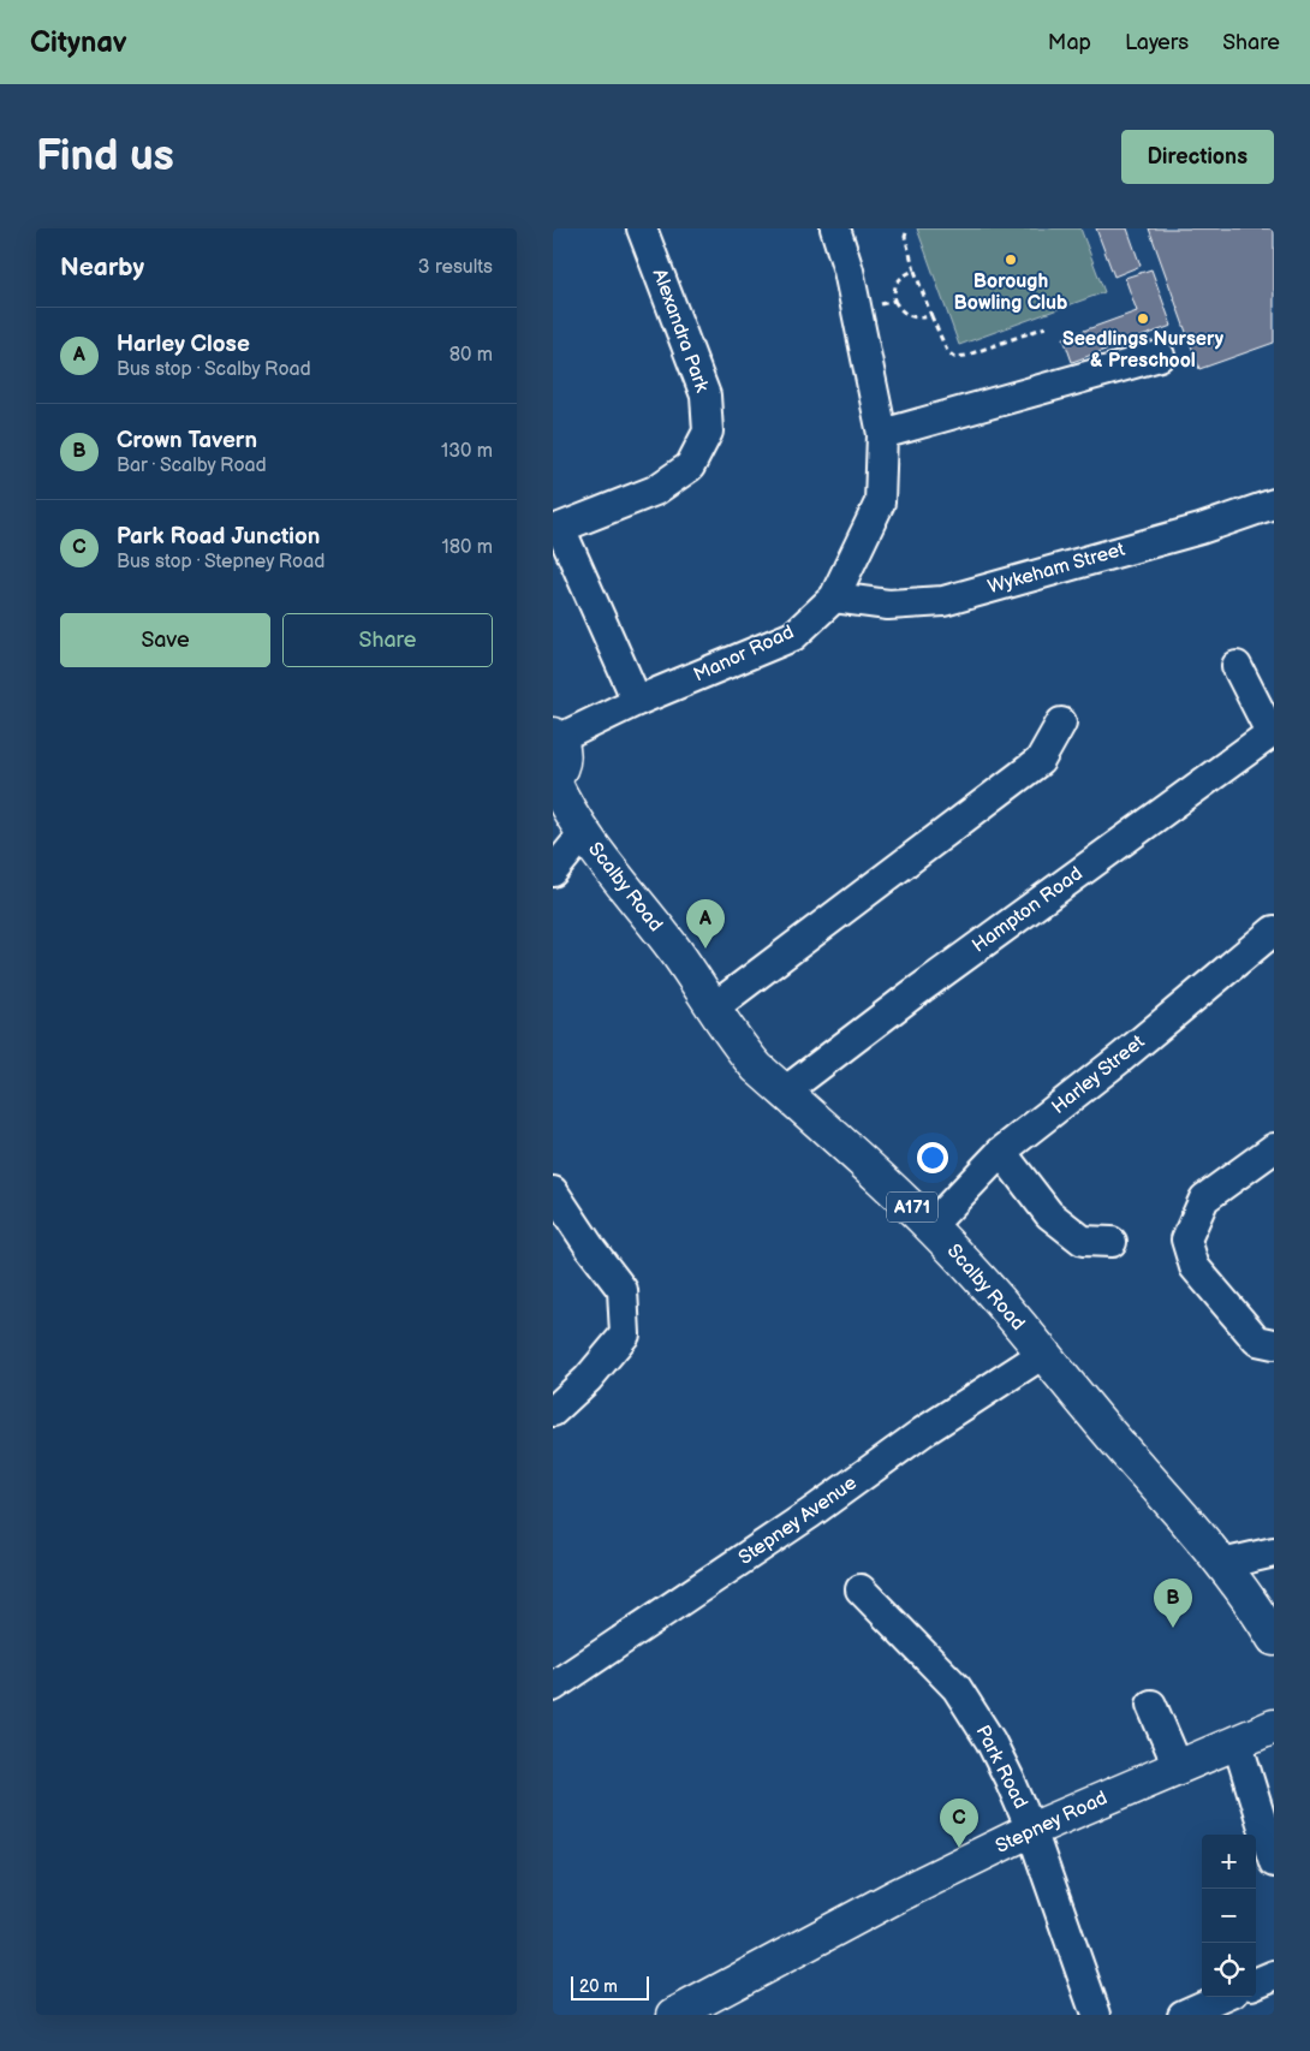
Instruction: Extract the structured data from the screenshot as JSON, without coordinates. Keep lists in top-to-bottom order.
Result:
{
  "streets": {
    "highway": ["Scalby Road", "A171", "Stepney Road"],
    "street": [
      "Alexandra Park",
      "Wykeham Street",
      "Manor Road",
      "Hampton Road",
      "Harley Street",
      "Stepney Avenue",
      "Park Road"
    ]
  },
  "crossings": [
    ["Alexandra Park", "Manor Road"],
    ["Wykeham Street", "Manor Road"],
    ["Scalby Road", "Hampton Road"],
    ["Scalby Road", "Harley Street"],
    ["Scalby Road", "Stepney Avenue"],
    ["Park Road", "Stepney Road"]
  ],
  "places": ["Borough Bowling Club", "Seedlings Nursery & Preschool"],
  "scale_bar": "20 m",
  "page": {
    "header": "Citynav",
    "nav": ["Map", "Layers", "Share"],
    "buttons": [
      "Directions",
      ["Save", "Share"]
    ],
    "title": "Find us",
    "heading": ["Nearby", "3 results"],
    "list": [
      {
        "mark": "A",
        "name": "Harley Close",
        "note": "Bus stop · Scalby Road",
        "value": "80 m"
      },
      {
        "mark": "B",
        "name": "Crown Tavern",
        "note": "Bar · Scalby Road",
        "value": "130 m"
      },
      {
        "mark": "C",
        "name": "Park Road Junction",
        "note": "Bus stop · Stepney Road",
        "value": "180 m"
      }
    ],
    "pins": ["A", "B", "C"],
    "map_buttons": ["+", "−"],
    "scale": "20 m"
  }
}
